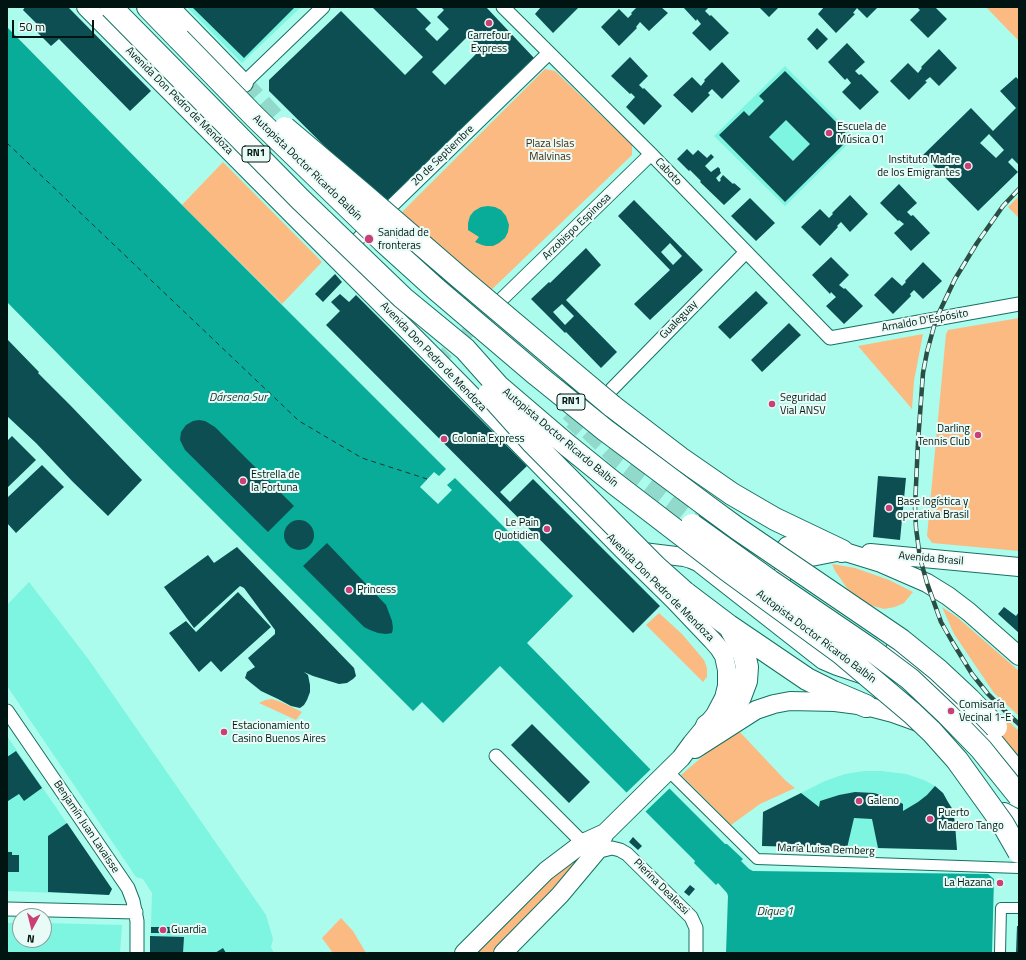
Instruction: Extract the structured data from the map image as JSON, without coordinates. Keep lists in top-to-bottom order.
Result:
{
  "streets": {
    "highway": ["RN1", "Autopista Doctor Ricardo Balbín"],
    "main road": ["Avenida Don Pedro de Mendoza", "Avenida Brasil"],
    "street": [
      "20 de Septiembre",
      "Caboto",
      "Arzobispo Espinosa",
      "Gualeguay",
      "Arnaldo D'Espósito",
      "Benjamín Juan Lavaisse",
      "María Luisa Bemberg",
      "Pierina Dealessi"
    ]
  },
  "crossings": [
    ["Avenida Don Pedro de Mendoza", "20 de Septiembre"],
    ["20 de Septiembre", "Caboto"],
    ["Caboto", "Arzobispo Espinosa"],
    ["Caboto", "Gualeguay"],
    ["Caboto", "Arnaldo D'Espósito"]
  ],
  "water": ["Dársena Sur", "Dique 1"],
  "parks": ["Plaza Islas Malvinas"],
  "places": [
    "Carrefour Express",
    "Escuela de Música 01",
    "Instituto Madre de los Emigrantes",
    "Sanidad de fronteras",
    "Seguridad Vial ANSV",
    "Darling Tennis Club",
    "Colonia Express",
    "Estrella de la Fortuna",
    "Base logística y operativa Brasil",
    "Le Pain Quotidien",
    "Princess",
    "Comisaría Vecinal 1-E",
    "Estacionamiento Casino Buenos Aires",
    "Galeno",
    "Puerto Madero Tango",
    "La Hazana",
    "Guardia"
  ],
  "scale_bar": "50 m",
  "north": "bottom"
}
